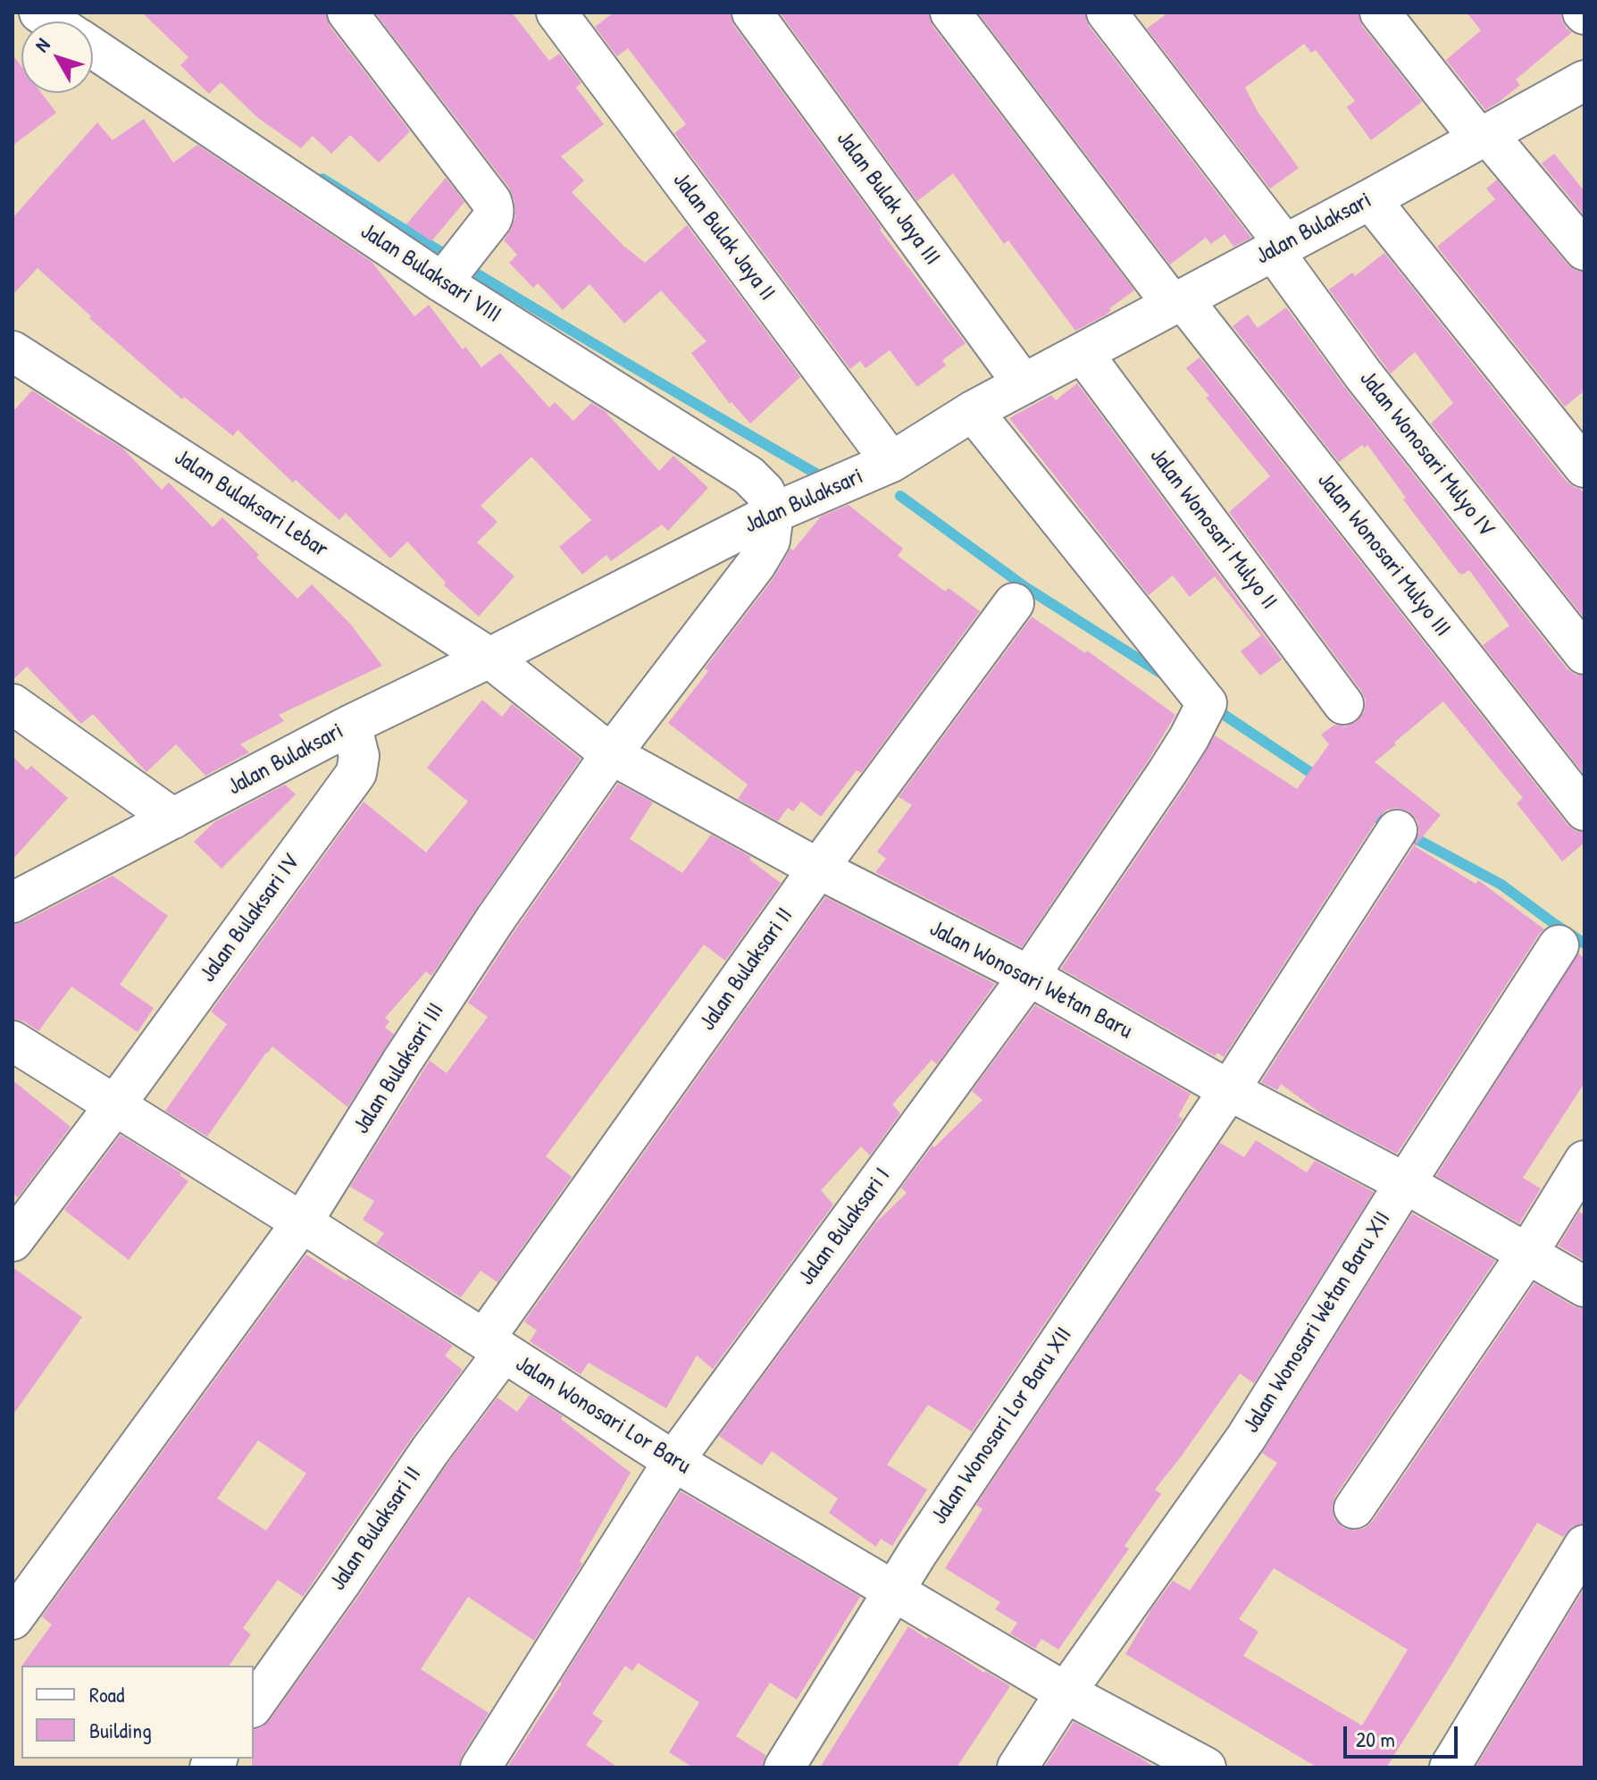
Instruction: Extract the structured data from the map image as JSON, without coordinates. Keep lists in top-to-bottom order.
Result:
{
  "streets": {
    "street": [
      "Jalan Bulak Jaya III",
      "Jalan Bulaksari",
      "Jalan Bulak Jaya II",
      "Jalan Bulaksari VIII",
      "Jalan Wonosari Mulyo IV",
      "Jalan Bulaksari Lebar",
      "Jalan Wonosari Mulyo II",
      "Jalan Wonosari Mulyo III",
      "Jalan Bulaksari IV",
      "Jalan Bulaksari II",
      "Jalan Wonosari Wetan Baru",
      "Jalan Bulaksari III",
      "Jalan Bulaksari I",
      "Jalan Wonosari Wetan Baru XII",
      "Jalan Wonosari Lor Baru",
      "Jalan Wonosari Lor Baru XII"
    ]
  },
  "crossings": [
    ["Jalan Bulak Jaya III", "Jalan Bulaksari"],
    ["Jalan Bulaksari", "Jalan Bulak Jaya II"],
    ["Jalan Bulaksari", "Jalan Bulaksari VIII"],
    ["Jalan Bulaksari", "Jalan Wonosari Mulyo IV"],
    ["Jalan Bulaksari", "Jalan Bulaksari Lebar"],
    ["Jalan Bulaksari", "Jalan Wonosari Mulyo II"],
    ["Jalan Bulaksari", "Jalan Wonosari Mulyo III"],
    ["Jalan Bulaksari", "Jalan Bulaksari IV"],
    ["Jalan Bulaksari", "Jalan Wonosari Wetan Baru"],
    ["Jalan Bulaksari", "Jalan Bulaksari III"],
    ["Jalan Bulaksari", "Jalan Bulaksari I"],
    ["Jalan Bulaksari VIII", "Jalan Bulaksari III"],
    ["Jalan Bulaksari Lebar", "Jalan Wonosari Wetan Baru"],
    ["Jalan Bulaksari IV", "Jalan Wonosari Lor Baru"],
    ["Jalan Bulaksari II", "Jalan Wonosari Wetan Baru"],
    ["Jalan Bulaksari II", "Jalan Wonosari Lor Baru"],
    ["Jalan Wonosari Wetan Baru", "Jalan Bulaksari III"],
    ["Jalan Wonosari Wetan Baru", "Jalan Bulaksari I"],
    ["Jalan Wonosari Wetan Baru", "Jalan Wonosari Wetan Baru XII"],
    ["Jalan Wonosari Wetan Baru", "Jalan Wonosari Lor Baru XII"],
    ["Jalan Bulaksari III", "Jalan Wonosari Lor Baru"],
    ["Jalan Bulaksari I", "Jalan Wonosari Lor Baru"],
    ["Jalan Wonosari Wetan Baru XII", "Jalan Wonosari Lor Baru"],
    ["Jalan Wonosari Lor Baru", "Jalan Wonosari Lor Baru XII"]
  ],
  "legend": ["Road", "Building"],
  "scale_bar": "20 m",
  "north": "top left"
}
